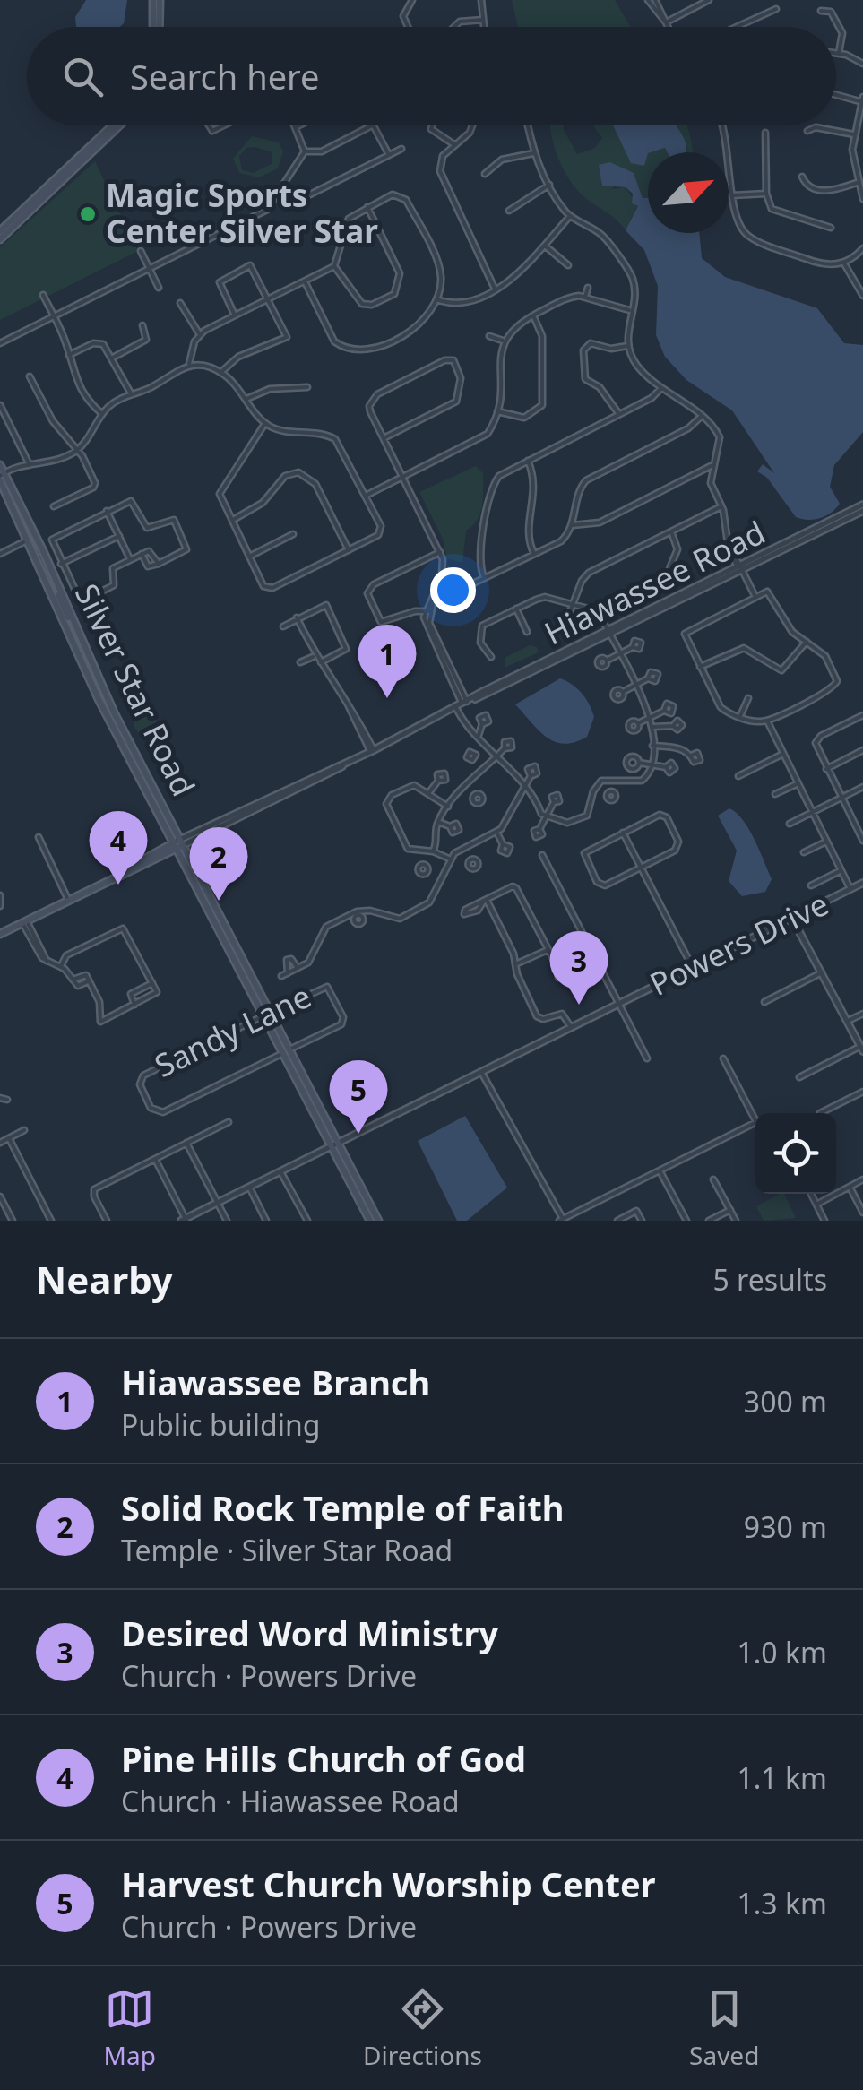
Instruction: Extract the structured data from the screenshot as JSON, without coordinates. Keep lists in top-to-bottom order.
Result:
{
  "streets": {
    "main road": ["Hiawassee Road", "Silver Star Road"],
    "street": ["Powers Drive", "Sandy Lane"]
  },
  "crossings": [
    ["Hiawassee Road", "Silver Star Road"],
    ["Silver Star Road", "Powers Drive"],
    ["Silver Star Road", "Sandy Lane"]
  ],
  "places": ["Magic Sports Center Silver Star"],
  "north": "top right",
  "page": {
    "search": "Search here",
    "pins": [
      "1",
      "4",
      "2",
      "3",
      "5"
    ],
    "heading": ["Nearby", "5 results"],
    "list": [
      {
        "mark": "1",
        "name": "Hiawassee Branch",
        "note": "Public building",
        "value": "300 m"
      },
      {
        "mark": "2",
        "name": "Solid Rock Temple of Faith",
        "note": "Temple · Silver Star Road",
        "value": "930 m"
      },
      {
        "mark": "3",
        "name": "Desired Word Ministry",
        "note": "Church · Powers Drive",
        "value": "1.0 km"
      },
      {
        "mark": "4",
        "name": "Pine Hills Church of God",
        "note": "Church · Hiawassee Road",
        "value": "1.1 km"
      },
      {
        "mark": "5",
        "name": "Harvest Church Worship Center",
        "note": "Church · Powers Drive",
        "value": "1.3 km"
      }
    ],
    "nav": ["Map", "Directions", "Saved"]
  }
}
